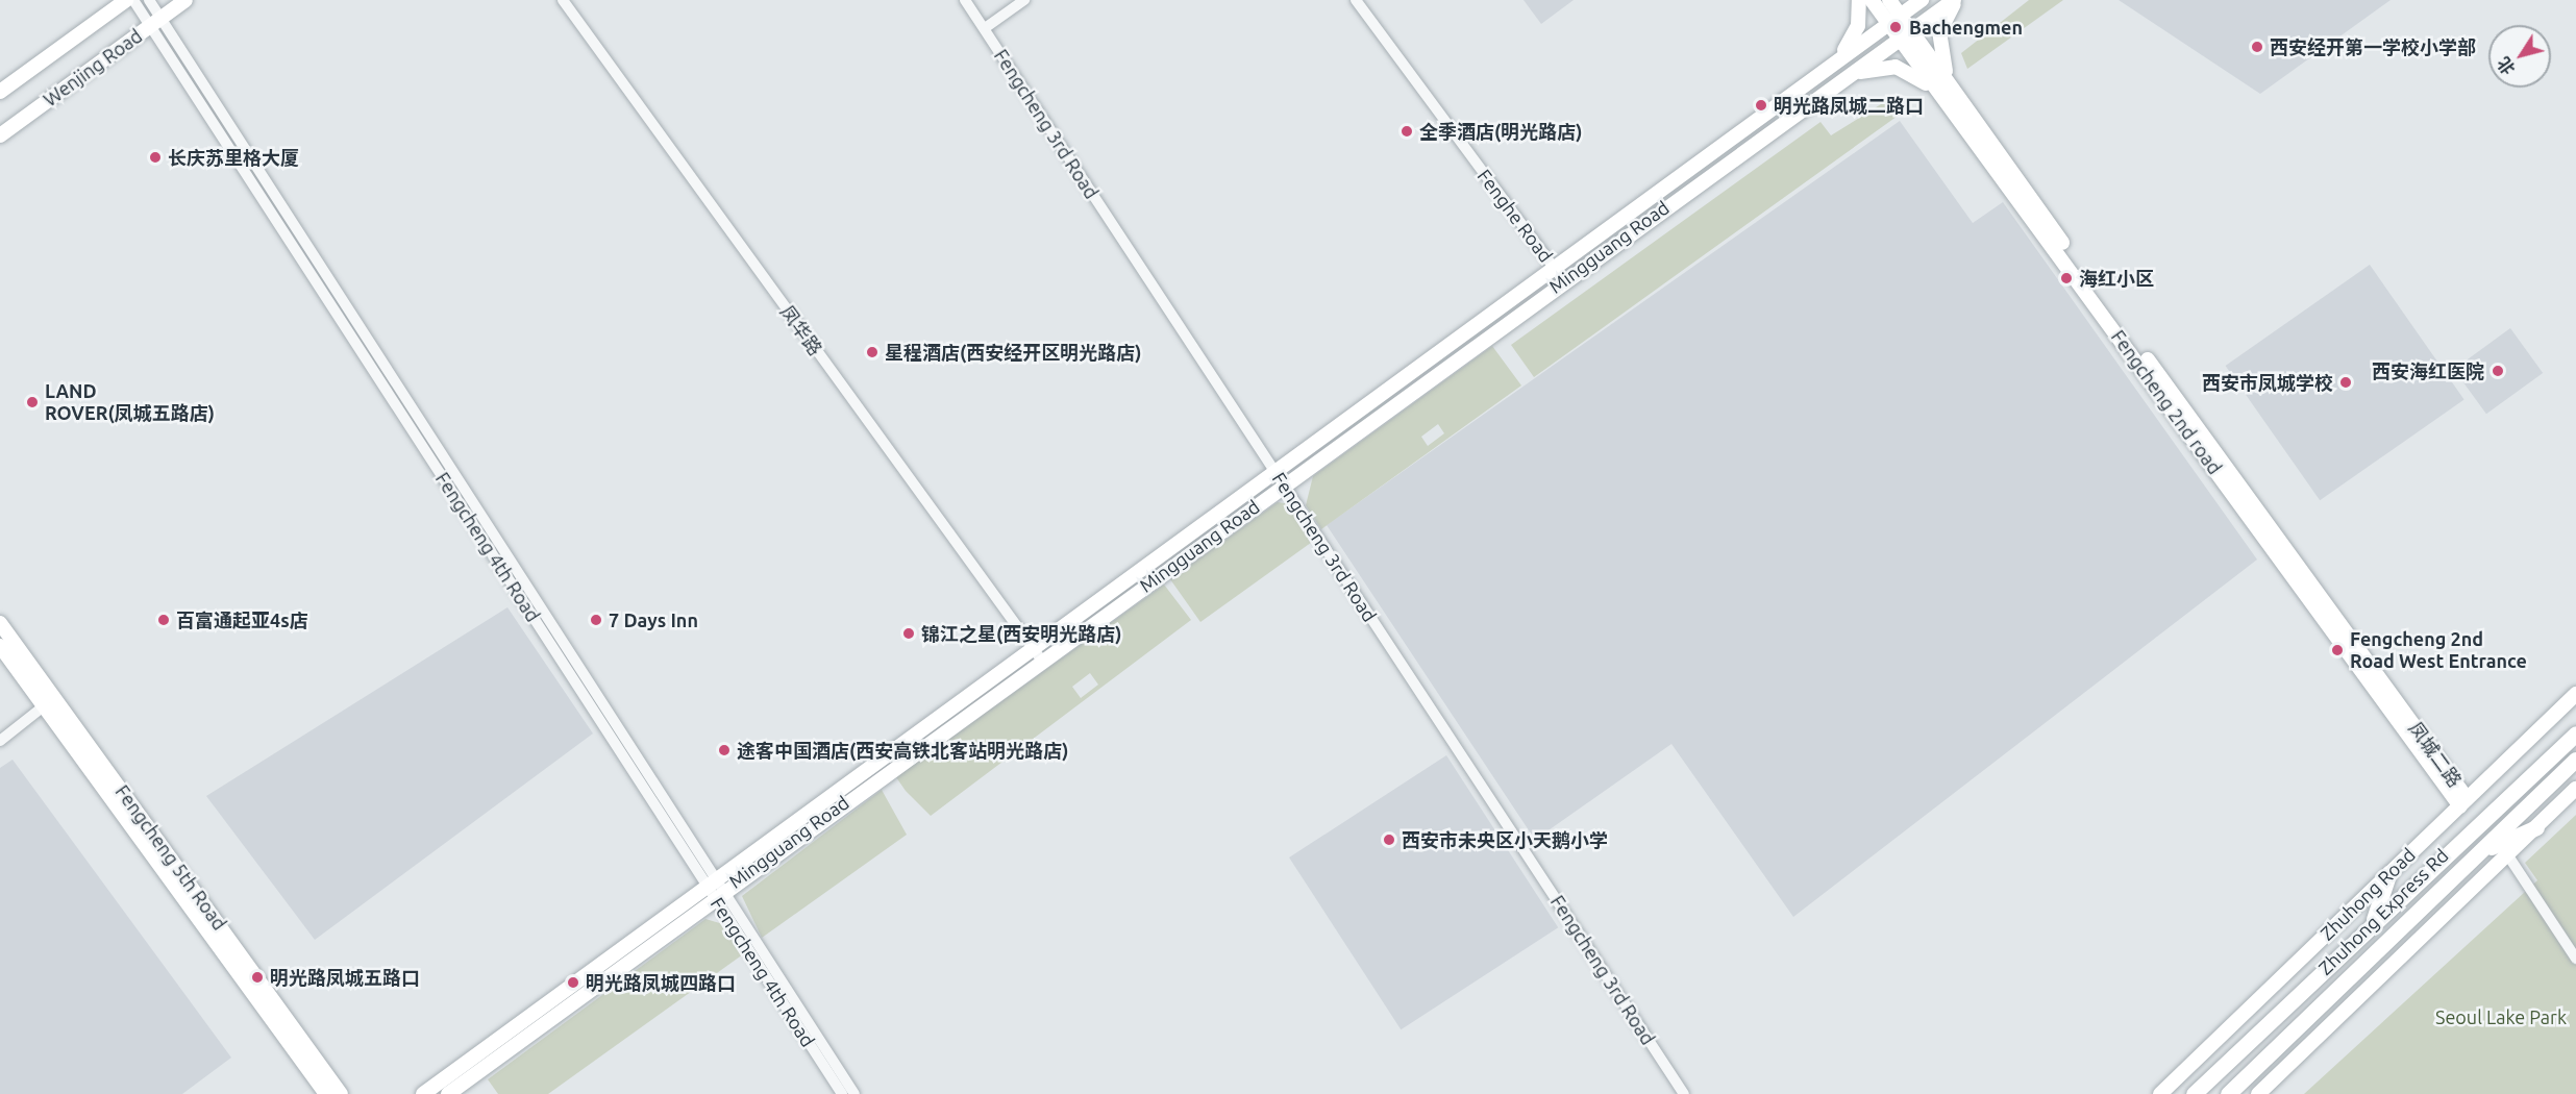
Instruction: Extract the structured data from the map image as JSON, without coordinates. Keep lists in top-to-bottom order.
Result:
{
  "streets": {
    "highway": ["Zhuhong Express Rd"],
    "main road": [
      "Wenjing Road",
      "Mingguang Road",
      "Fengcheng 2nd road",
      "凤城二路",
      "Fengcheng 5th Road",
      "Zhuhong Road"
    ],
    "street": [
      "Fengcheng 3rd Road",
      "Fenghe Road",
      "凤华路",
      "Fengcheng 4th Road"
    ]
  },
  "crossings": [
    ["Wenjing Road", "Fengcheng 4th Road"],
    ["Fengcheng 3rd Road", "Mingguang Road"],
    ["Fenghe Road", "Mingguang Road"],
    ["Mingguang Road", "凤华路"],
    ["Mingguang Road", "Fengcheng 2nd road"],
    ["Mingguang Road", "Fengcheng 4th Road"],
    ["Fengcheng 2nd road", "凤城二路"],
    ["Fengcheng 2nd road", "Zhuhong Road"],
    ["凤城二路", "Zhuhong Road"]
  ],
  "parks": ["Seoul Lake Park"],
  "places": [
    "Bachengmen",
    "西安经开第一学校小学部",
    "明光路凤城二路口",
    "全季酒店(明光路店)",
    "长庆苏里格大厦",
    "海红小区",
    "星程酒店(西安经开区明光路店)",
    "西安海红医院",
    "西安市凤城学校",
    "LAND ROVER(凤城五路店)",
    "百富通起亚4s店",
    "7 Days Inn",
    "锦江之星(西安明光路店)",
    "Fengcheng 2nd Road West Entrance",
    "途客中国酒店(西安高铁北客站明光路店)",
    "西安市未央区小天鹅小学",
    "明光路凤城五路口",
    "明光路凤城四路口"
  ],
  "north": "bottom left"
}
